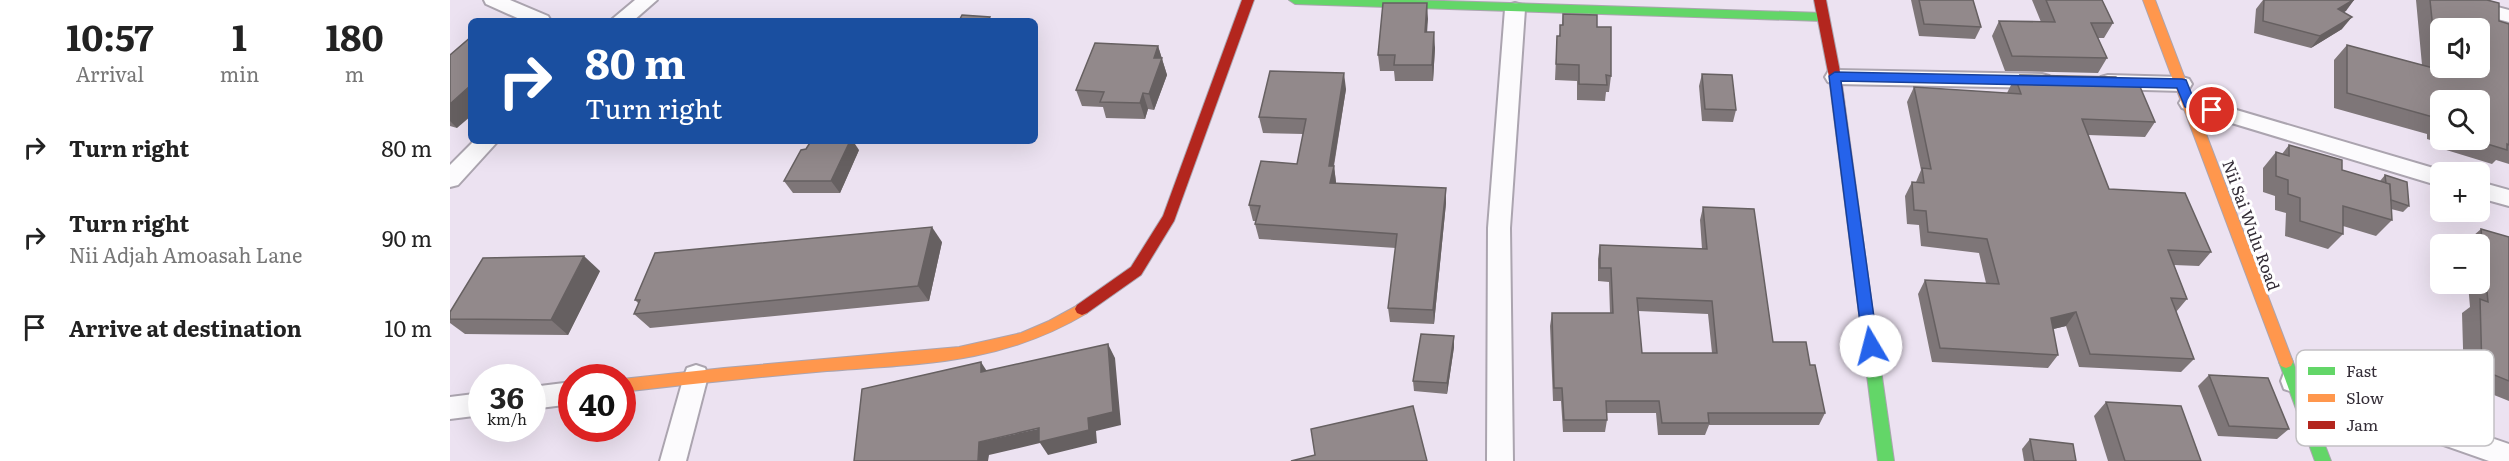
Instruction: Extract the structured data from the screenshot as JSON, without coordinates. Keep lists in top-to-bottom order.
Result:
{
  "streets": {
    "street": ["Nii Sai Wulu Road"]
  },
  "legend": ["Fast", "Slow", "Jam"],
  "page": {
    "eta": [
      "10:57",
      "Arrival",
      "1",
      "min",
      "180",
      "m"
    ],
    "map_buttons": ["+", "−"],
    "turn": ["80 m", "Turn right"],
    "list": [
      {
        "name": "Turn right",
        "value": "80 m"
      },
      {
        "name": "Turn right",
        "note": "Nii Adjah Amoasah Lane",
        "value": "90 m"
      },
      {
        "name": "Arrive at destination",
        "value": "10 m"
      }
    ],
    "speed": "36 km/h",
    "limit": "40"
  }
}
